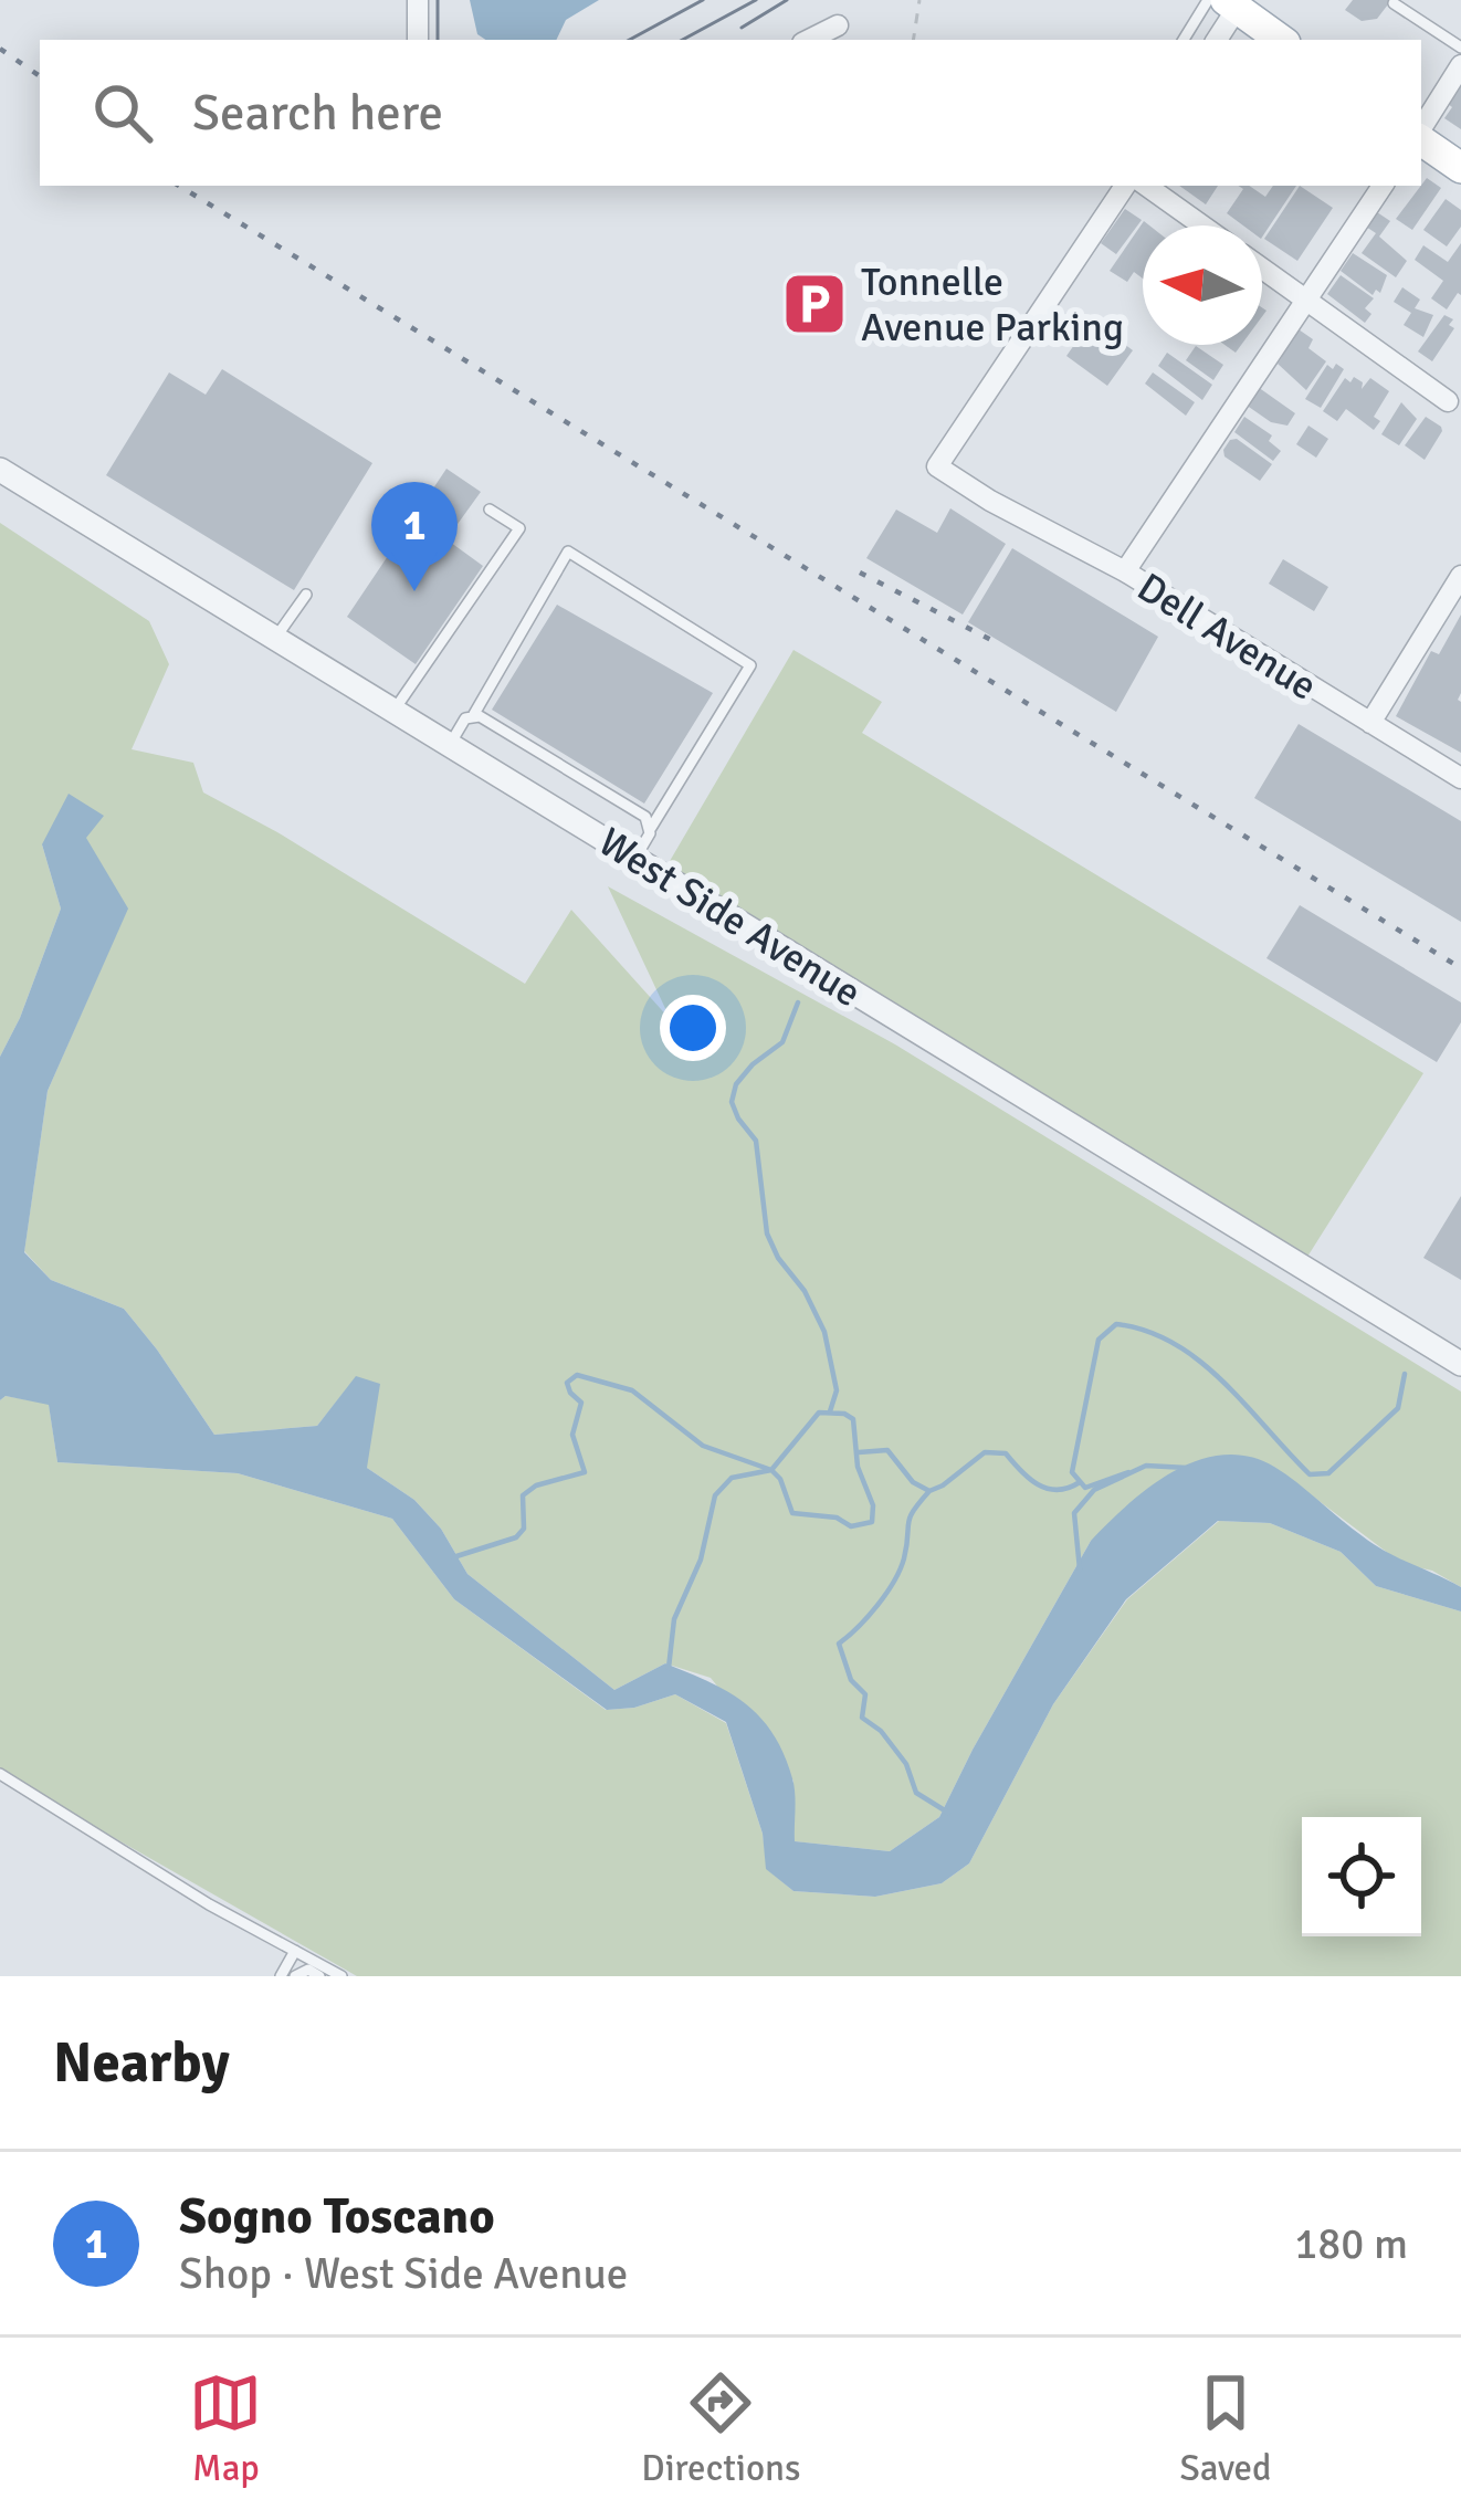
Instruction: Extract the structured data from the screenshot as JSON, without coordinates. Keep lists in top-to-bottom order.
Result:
{
  "streets": {
    "street": ["Dell Avenue", "West Side Avenue"]
  },
  "places": {
    "parking": ["Tonnelle Avenue Parking"]
  },
  "north": "left",
  "page": {
    "search": "Search here",
    "pins": "1",
    "heading": "Nearby",
    "list": [
      {
        "mark": "1",
        "name": "Sogno Toscano",
        "note": "Shop · West Side Avenue",
        "value": "180 m"
      }
    ],
    "nav": ["Map", "Directions", "Saved"]
  }
}
